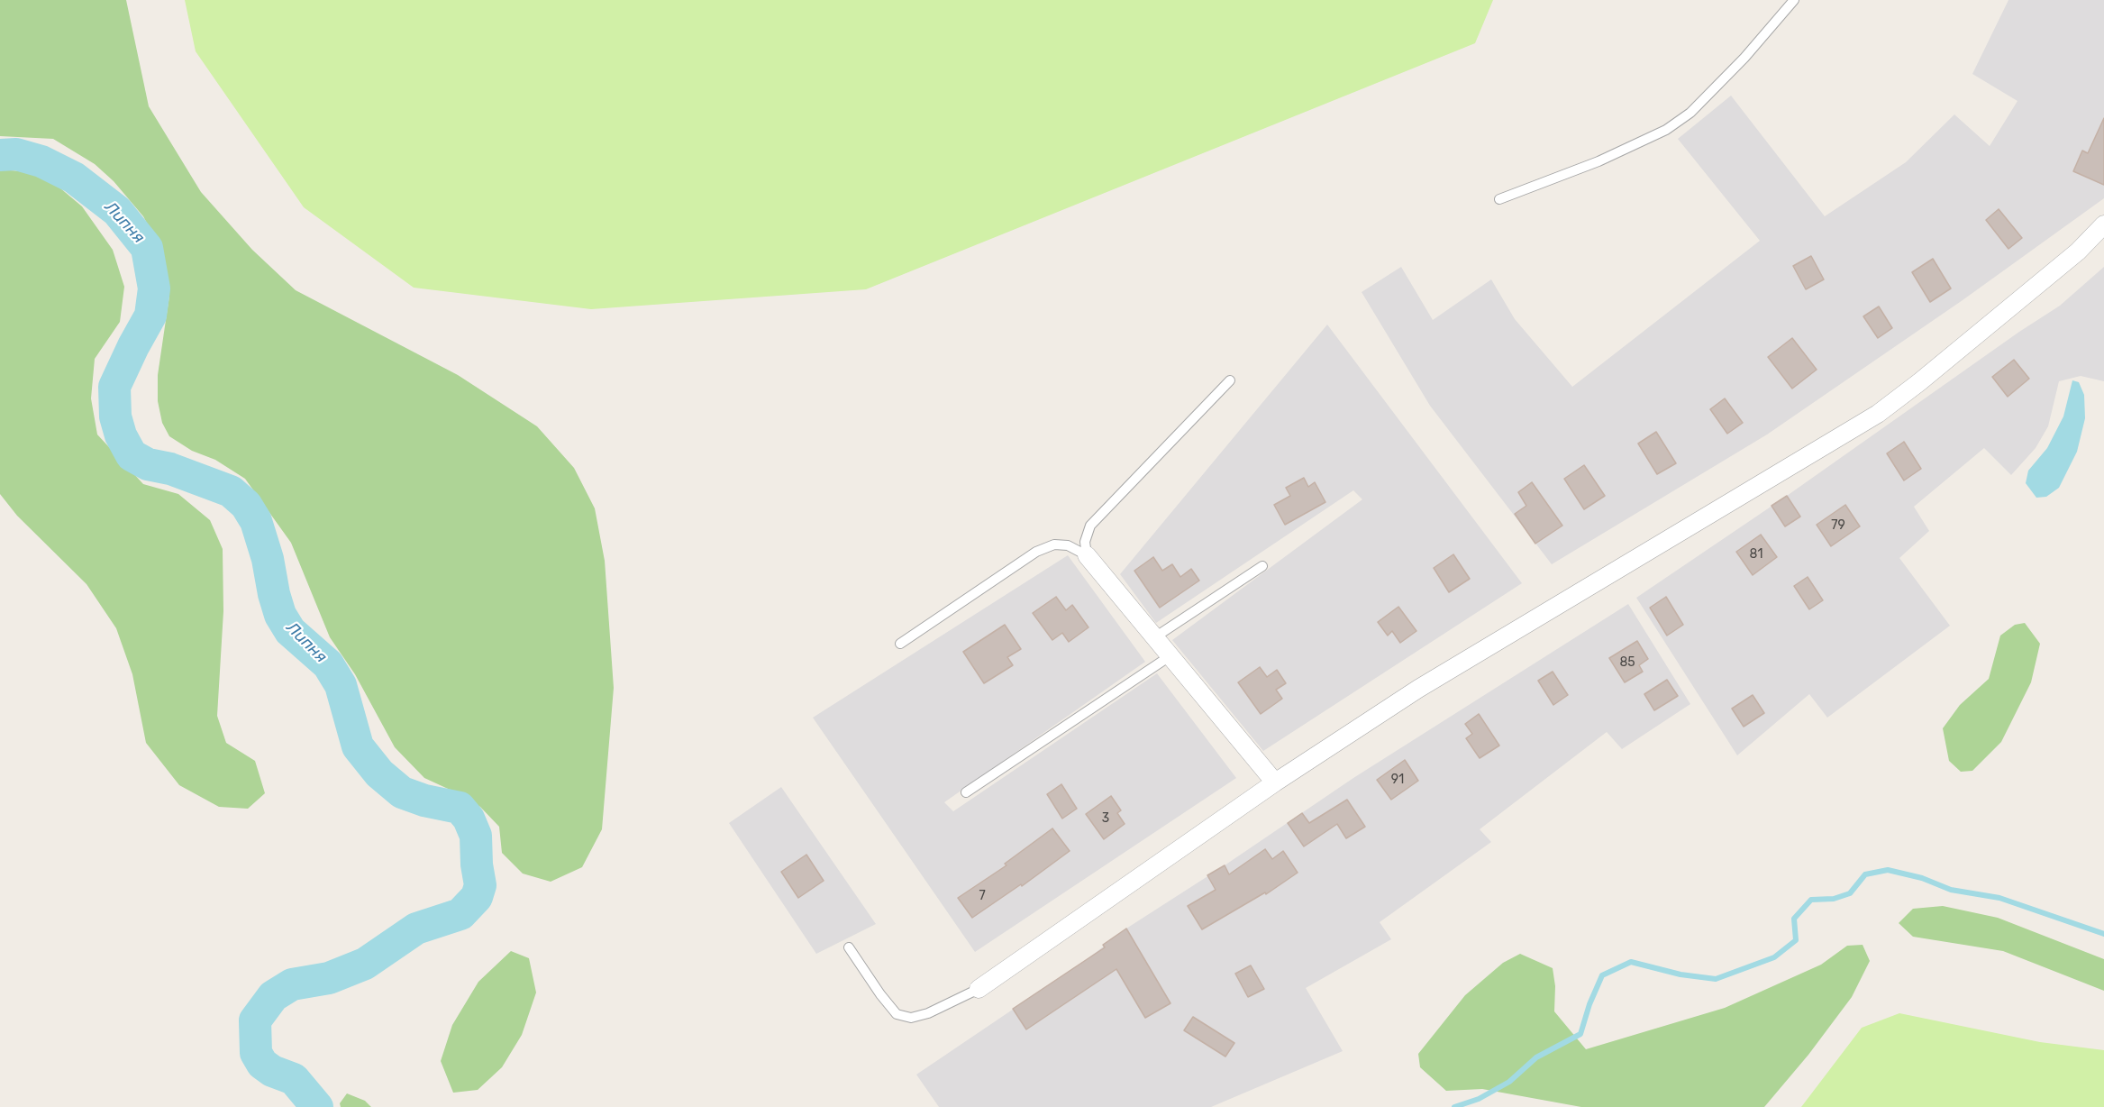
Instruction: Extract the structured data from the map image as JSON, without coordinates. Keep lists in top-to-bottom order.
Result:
{
  "water": ["Липня"],
  "house_numbers": [
    "79",
    "81",
    "85",
    "91",
    "3",
    "7"
  ]
}
